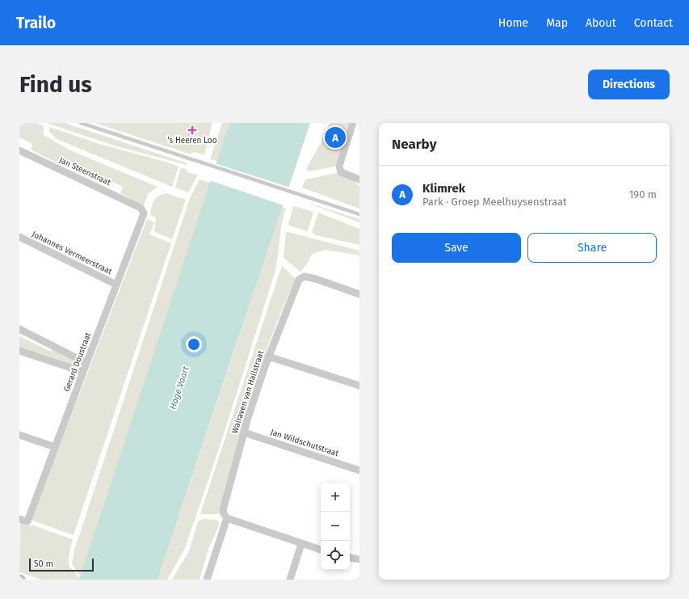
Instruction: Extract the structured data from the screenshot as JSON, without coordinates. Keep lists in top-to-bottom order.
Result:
{
  "streets": {
    "street": [
      "Jan Steenstraat",
      "Johannes Vermeerstraat",
      "Gerard Doustraat",
      "Walraven van Hallstraat",
      "Jan Wildschutstraat"
    ]
  },
  "crossings": [
    ["Jan Steenstraat", "Gerard Doustraat"],
    ["Johannes Vermeerstraat", "Gerard Doustraat"],
    ["Walraven van Hallstraat", "Jan Wildschutstraat"]
  ],
  "water": ["Hoge Vaart"],
  "places": {
    "health": ["'s Heeren Loo"]
  },
  "scale_bar": "50 m",
  "page": {
    "header": "Trailo",
    "nav": [
      "Home",
      "Map",
      "About",
      "Contact"
    ],
    "buttons": [
      "Directions",
      ["Save", "Share"]
    ],
    "title": "Find us",
    "heading": "Nearby",
    "pins": "A",
    "list": [
      {
        "mark": "A",
        "name": "Klimrek",
        "note": "Park · Groep Meelhuysenstraat",
        "value": "190 m"
      }
    ],
    "map_buttons": ["+", "−"],
    "scale": "50 m"
  }
}
